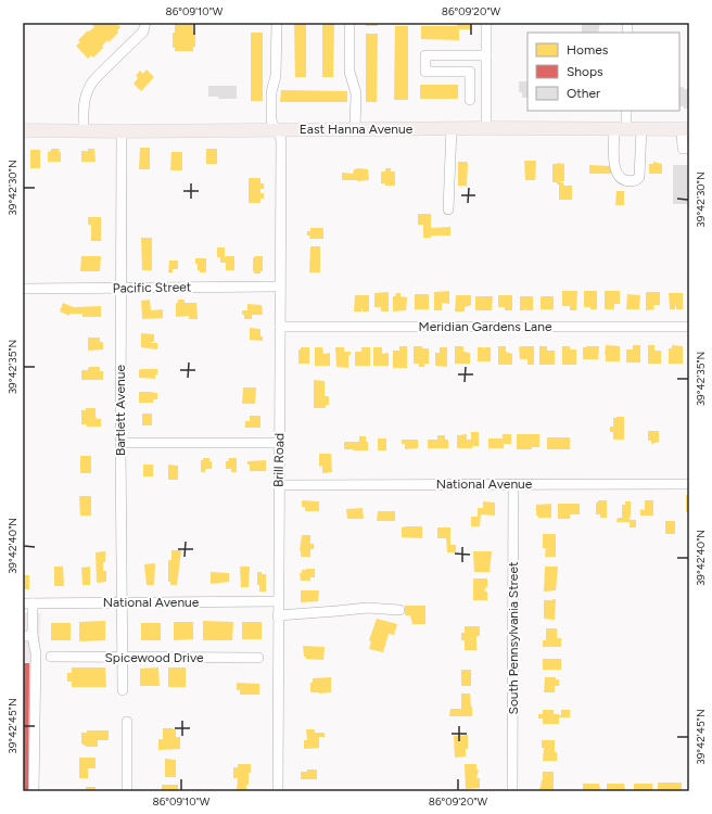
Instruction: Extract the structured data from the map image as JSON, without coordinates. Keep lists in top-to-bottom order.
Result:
{
  "streets": {
    "main road": ["East Hanna Avenue"],
    "street": [
      "Pacific Street",
      "Meridian Gardens Lane",
      "Bartlett Avenue",
      "Brill Road",
      "National Avenue",
      "South Pennsylvania Street",
      "Spicewood Drive"
    ]
  },
  "crossings": [
    ["East Hanna Avenue", "Bartlett Avenue"],
    ["East Hanna Avenue", "Brill Road"],
    ["Pacific Street", "Bartlett Avenue"],
    ["Pacific Street", "Brill Road"],
    ["Meridian Gardens Lane", "Brill Road"],
    ["Bartlett Avenue", "National Avenue"],
    ["Bartlett Avenue", "Spicewood Drive"],
    ["Brill Road", "National Avenue"],
    ["National Avenue", "South Pennsylvania Street"]
  ],
  "legend": ["Homes", "Shops", "Other"],
  "coordinates": [
    "86°09'10\"W",
    "86°09'20\"W",
    "39°42'30\"N",
    "39°42'35\"N",
    "39°42'40\"N",
    "39°42'45\"N"
  ]
}
